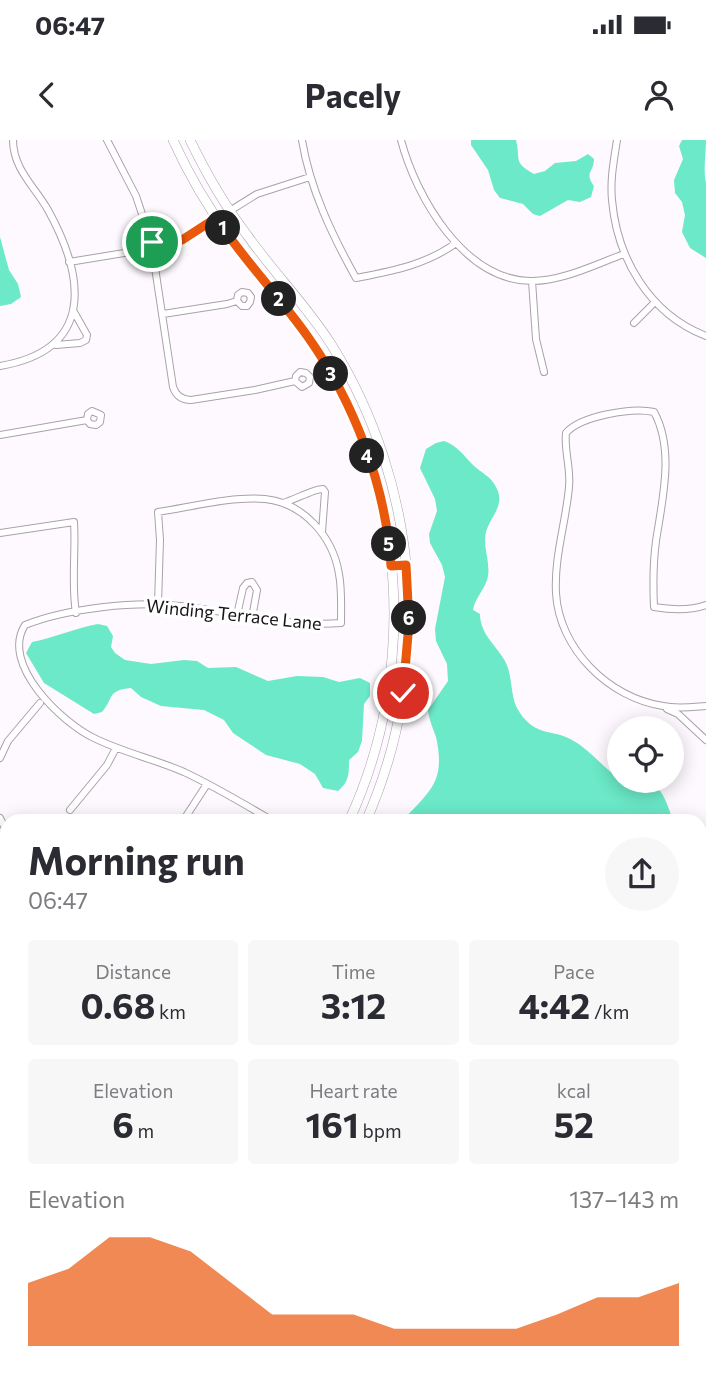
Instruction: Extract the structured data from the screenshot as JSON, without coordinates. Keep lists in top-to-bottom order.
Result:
{
  "streets": {
    "street": ["Winding Terrace Lane"]
  },
  "page": {
    "status": "06:47",
    "header": "Pacely",
    "pins": [
      "1",
      "2",
      "3",
      "4",
      "5",
      "6"
    ],
    "heading": ["Morning run", "06:47"],
    "stats": [
      ["Distance", "0.68 km"],
      ["Time", "3:12"],
      ["Pace", "4:42 /km"],
      ["Elevation", "6 m"],
      ["Heart rate", "161 bpm"],
      ["kcal", "52"]
    ],
    "chart": ["Elevation", "137–143 m"]
  }
}
